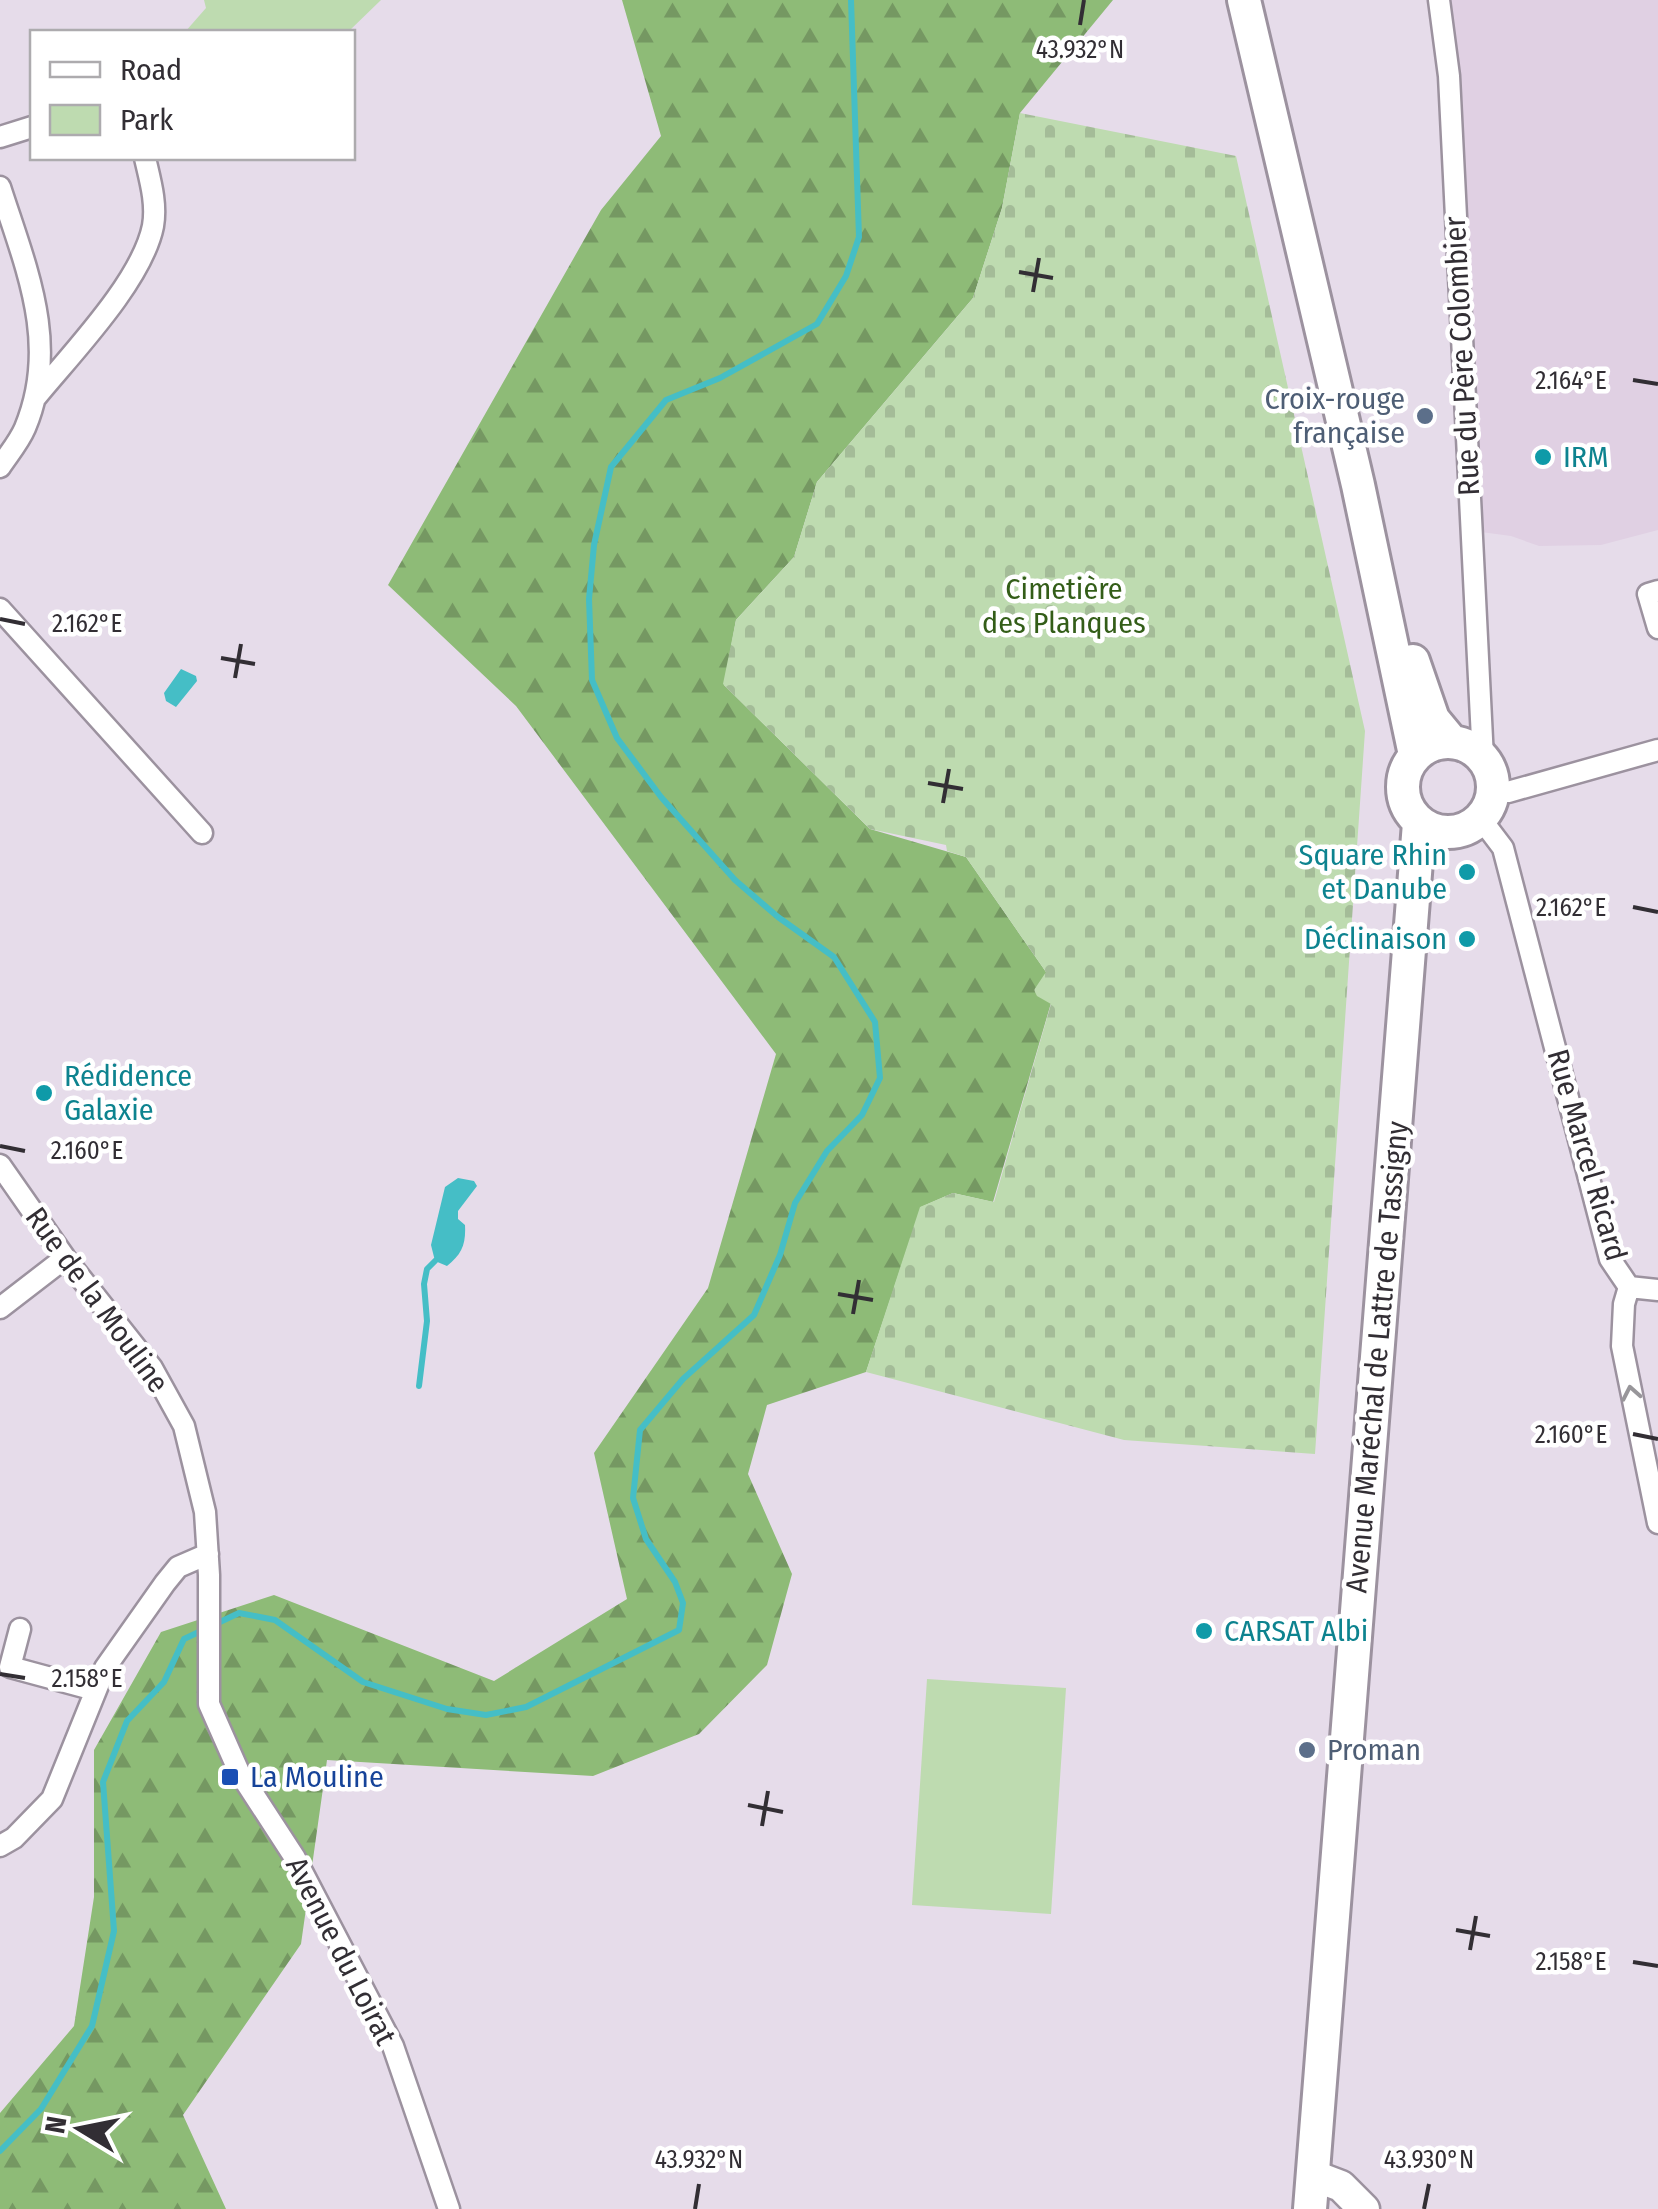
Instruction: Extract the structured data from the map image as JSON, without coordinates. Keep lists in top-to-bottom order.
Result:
{
  "streets": {
    "main road": ["Avenue Maréchal de Lattre de Tassigny"],
    "street": [
      "Rue du Père Colombier",
      "Rue Marcel Ricard",
      "Rue de la Mouline",
      "Avenue du Loirat"
    ]
  },
  "crossings": [
    ["Rue du Père Colombier", "Rue Marcel Ricard"],
    ["Rue du Père Colombier", "Avenue Maréchal de Lattre de Tassigny"],
    ["Rue Marcel Ricard", "Avenue Maréchal de Lattre de Tassigny"],
    ["Rue de la Mouline", "Avenue du Loirat"]
  ],
  "parks": ["Cimetière des Planques"],
  "places": {
    "other": [
      "Croix-rouge française",
      "IRM",
      "Square Rhin et Danube",
      "Déclinaison",
      "Rédidence Galaxie",
      "CARSAT Albi",
      "Proman"
    ],
    "transit": ["La Mouline"]
  },
  "legend": ["Road", "Park"],
  "north": "left",
  "coordinates": [
    "43.932°N",
    "2.164°E",
    "2.162°E",
    "2.160°E",
    "2.158°E",
    "43.930°N"
  ]
}
